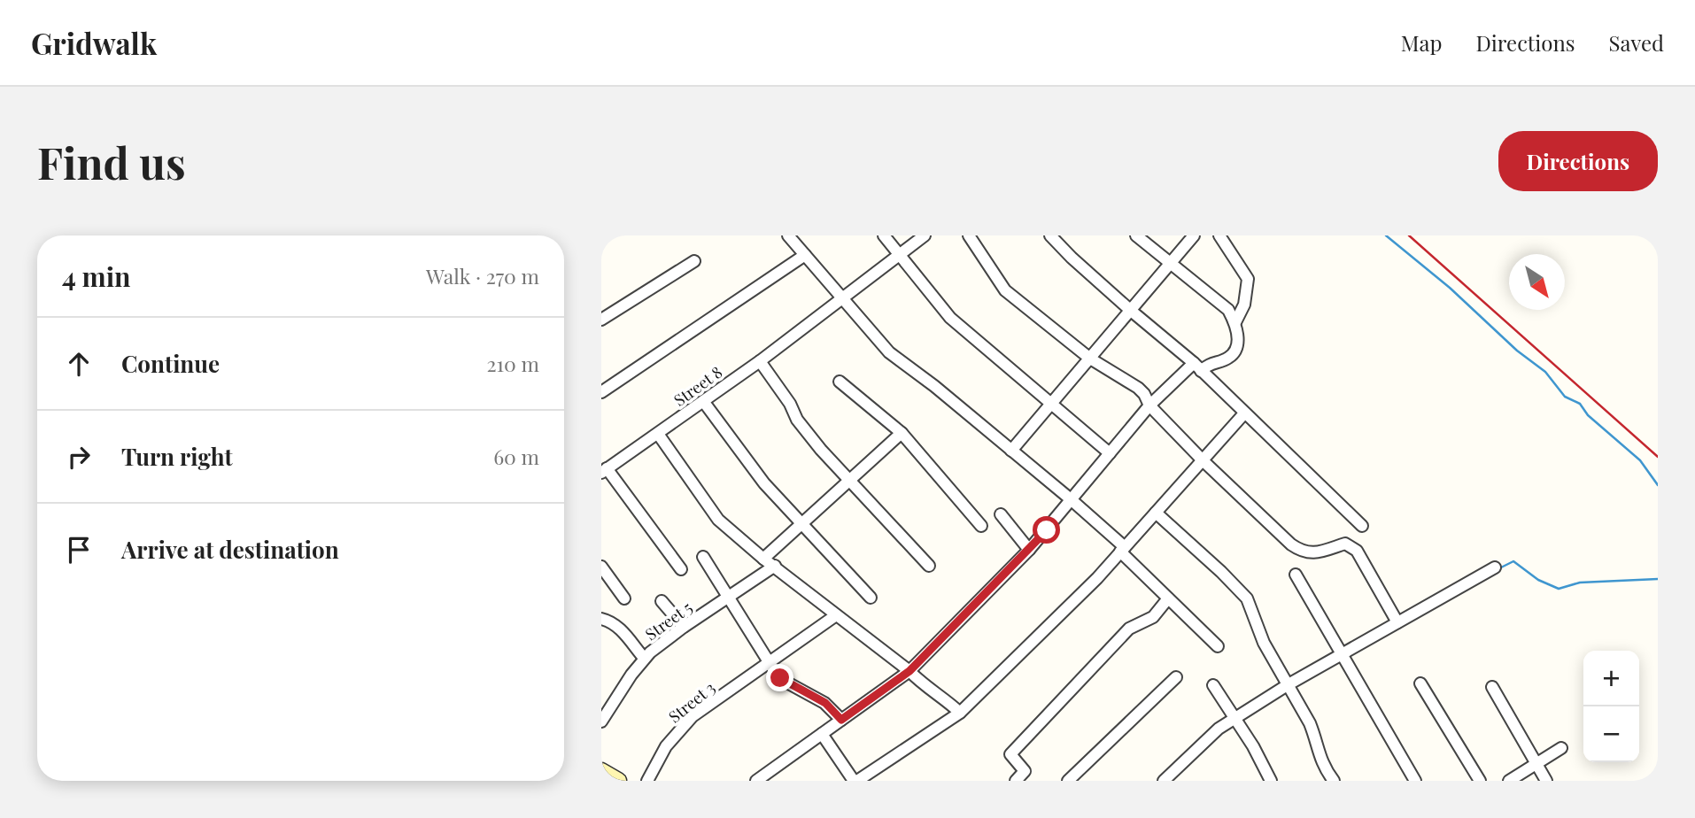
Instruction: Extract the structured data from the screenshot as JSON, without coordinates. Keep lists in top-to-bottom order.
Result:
{
  "streets": {
    "street": ["Street 8", "Street 5", "Street 3"]
  },
  "north": "bottom right",
  "page": {
    "header": "Gridwalk",
    "nav": ["Map", "Directions", "Saved"],
    "buttons": "Directions",
    "title": "Find us",
    "heading": ["4 min", "Walk · 270 m"],
    "list": [
      ["Continue", "210 m"],
      ["Turn right", "60 m"],
      "Arrive at destination"
    ],
    "map_buttons": ["+", "−"]
  }
}
